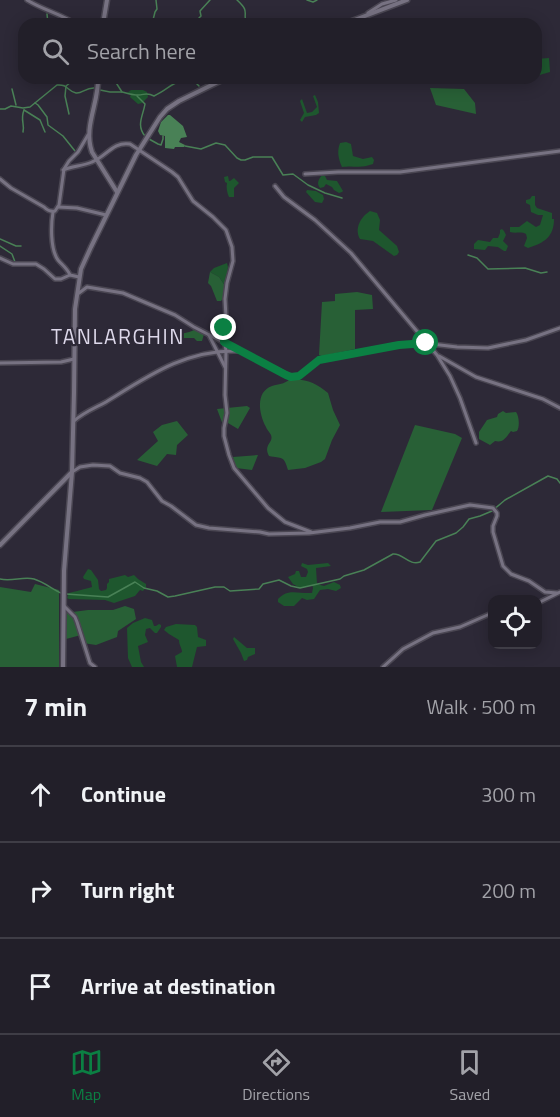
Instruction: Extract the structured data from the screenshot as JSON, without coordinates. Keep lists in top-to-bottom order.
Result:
{
  "districts": ["TANLARGHIN"],
  "page": {
    "search": "Search here",
    "heading": ["7 min", "Walk · 500 m"],
    "list": [
      ["Continue", "300 m"],
      ["Turn right", "200 m"],
      "Arrive at destination"
    ],
    "nav": ["Map", "Directions", "Saved"]
  }
}
